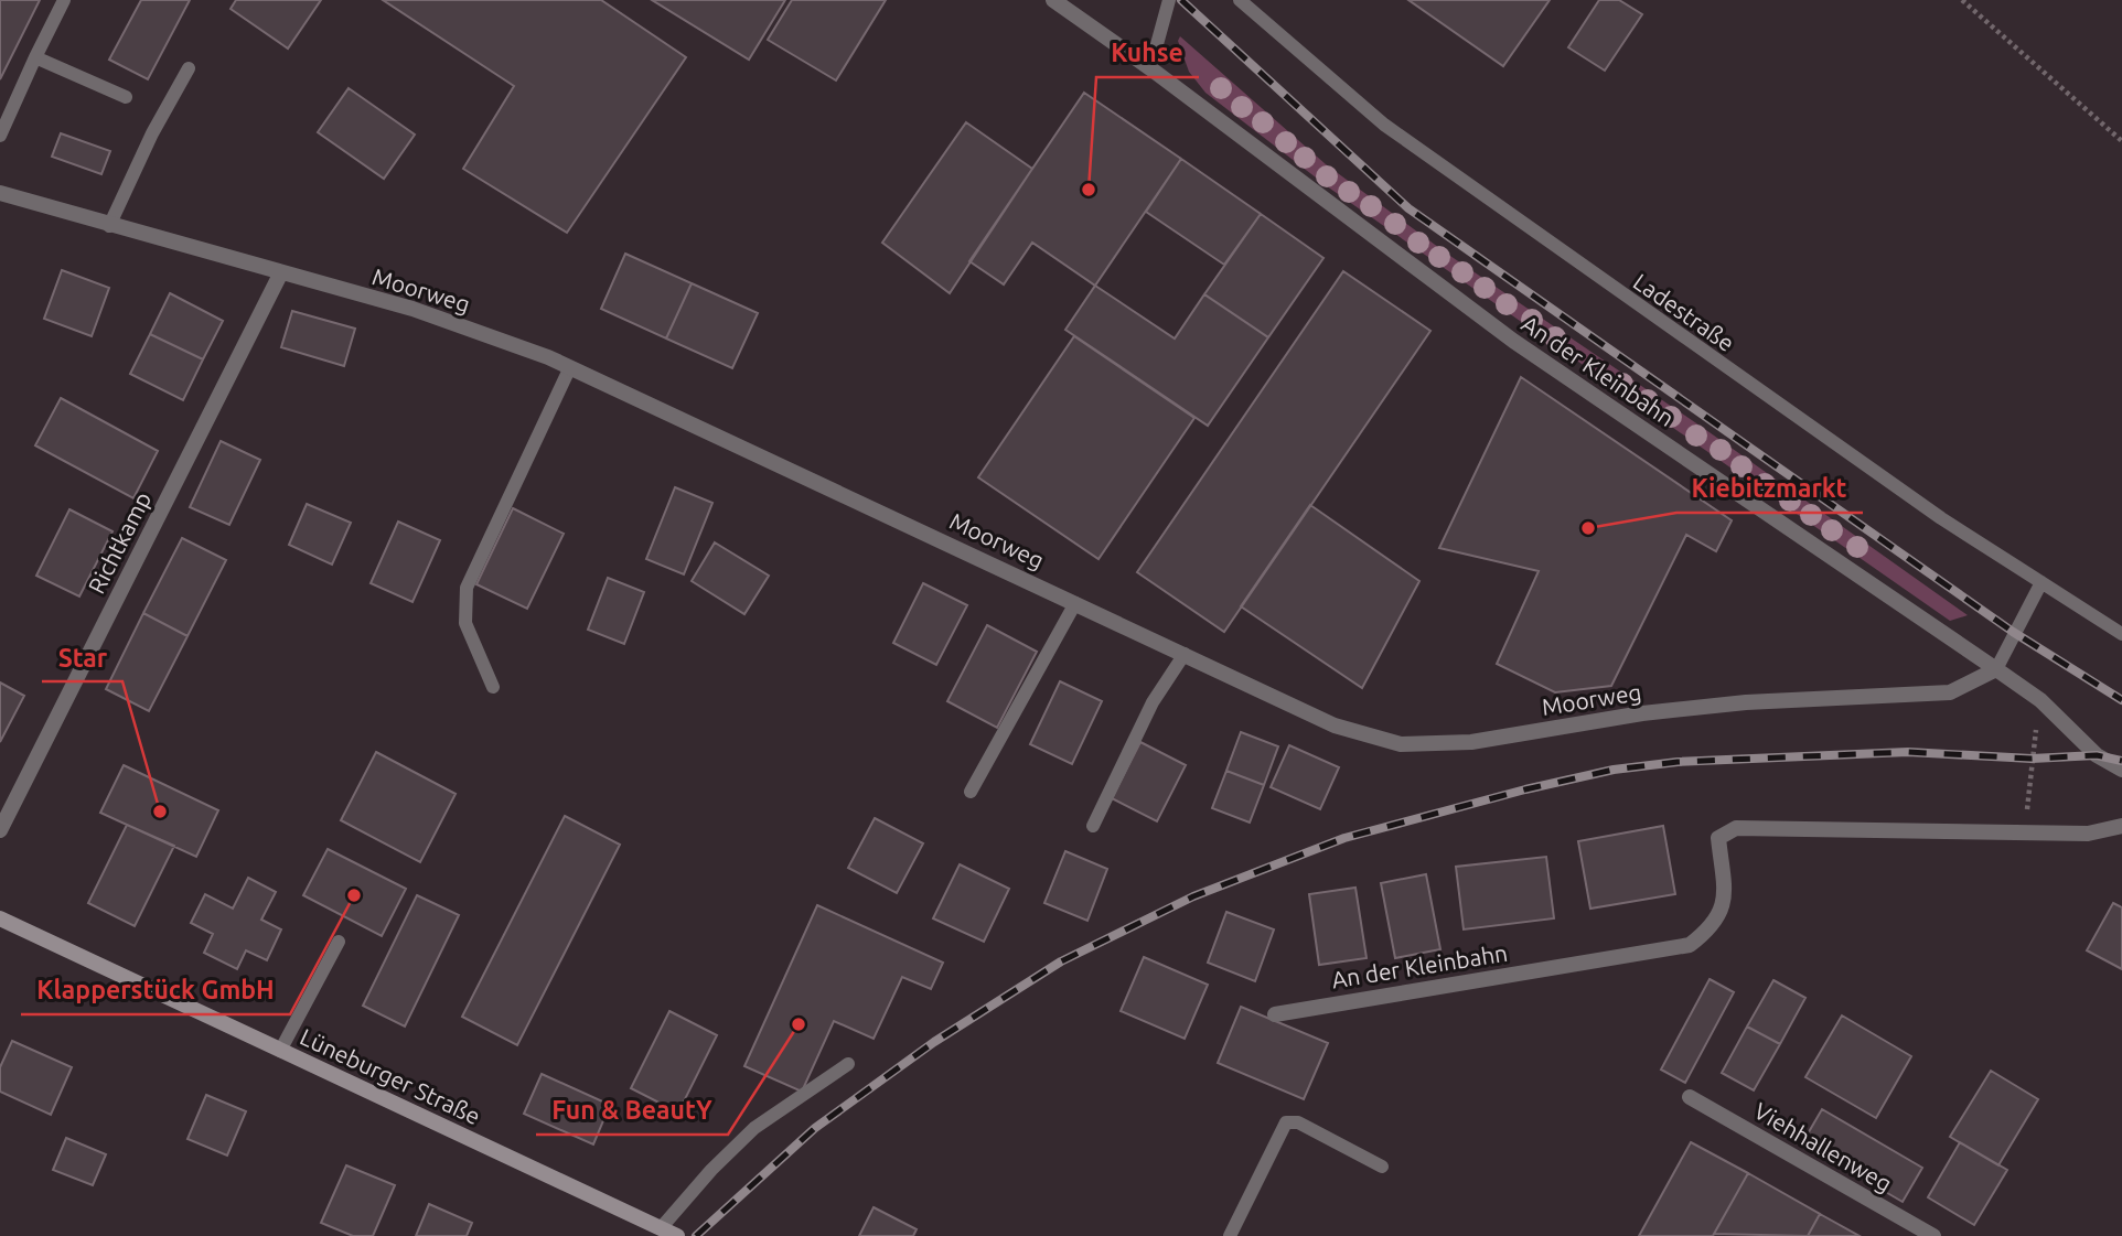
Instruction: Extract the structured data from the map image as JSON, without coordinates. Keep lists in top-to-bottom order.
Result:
{
  "streets": {
    "main road": ["Lüneburger Straße"],
    "street": [
      "Moorweg",
      "An der Kleinbahn",
      "Richtkamp",
      "Viehhallenweg"
    ],
    "lane": ["Ladestraße"]
  },
  "crossings": [
    ["Moorweg", "An der Kleinbahn"],
    ["Moorweg", "Richtkamp"]
  ],
  "places": [
    "Kuhse",
    "Kiebitzmarkt",
    "Star",
    "Klapperstück GmbH",
    "Fun & BeautY"
  ]
}
